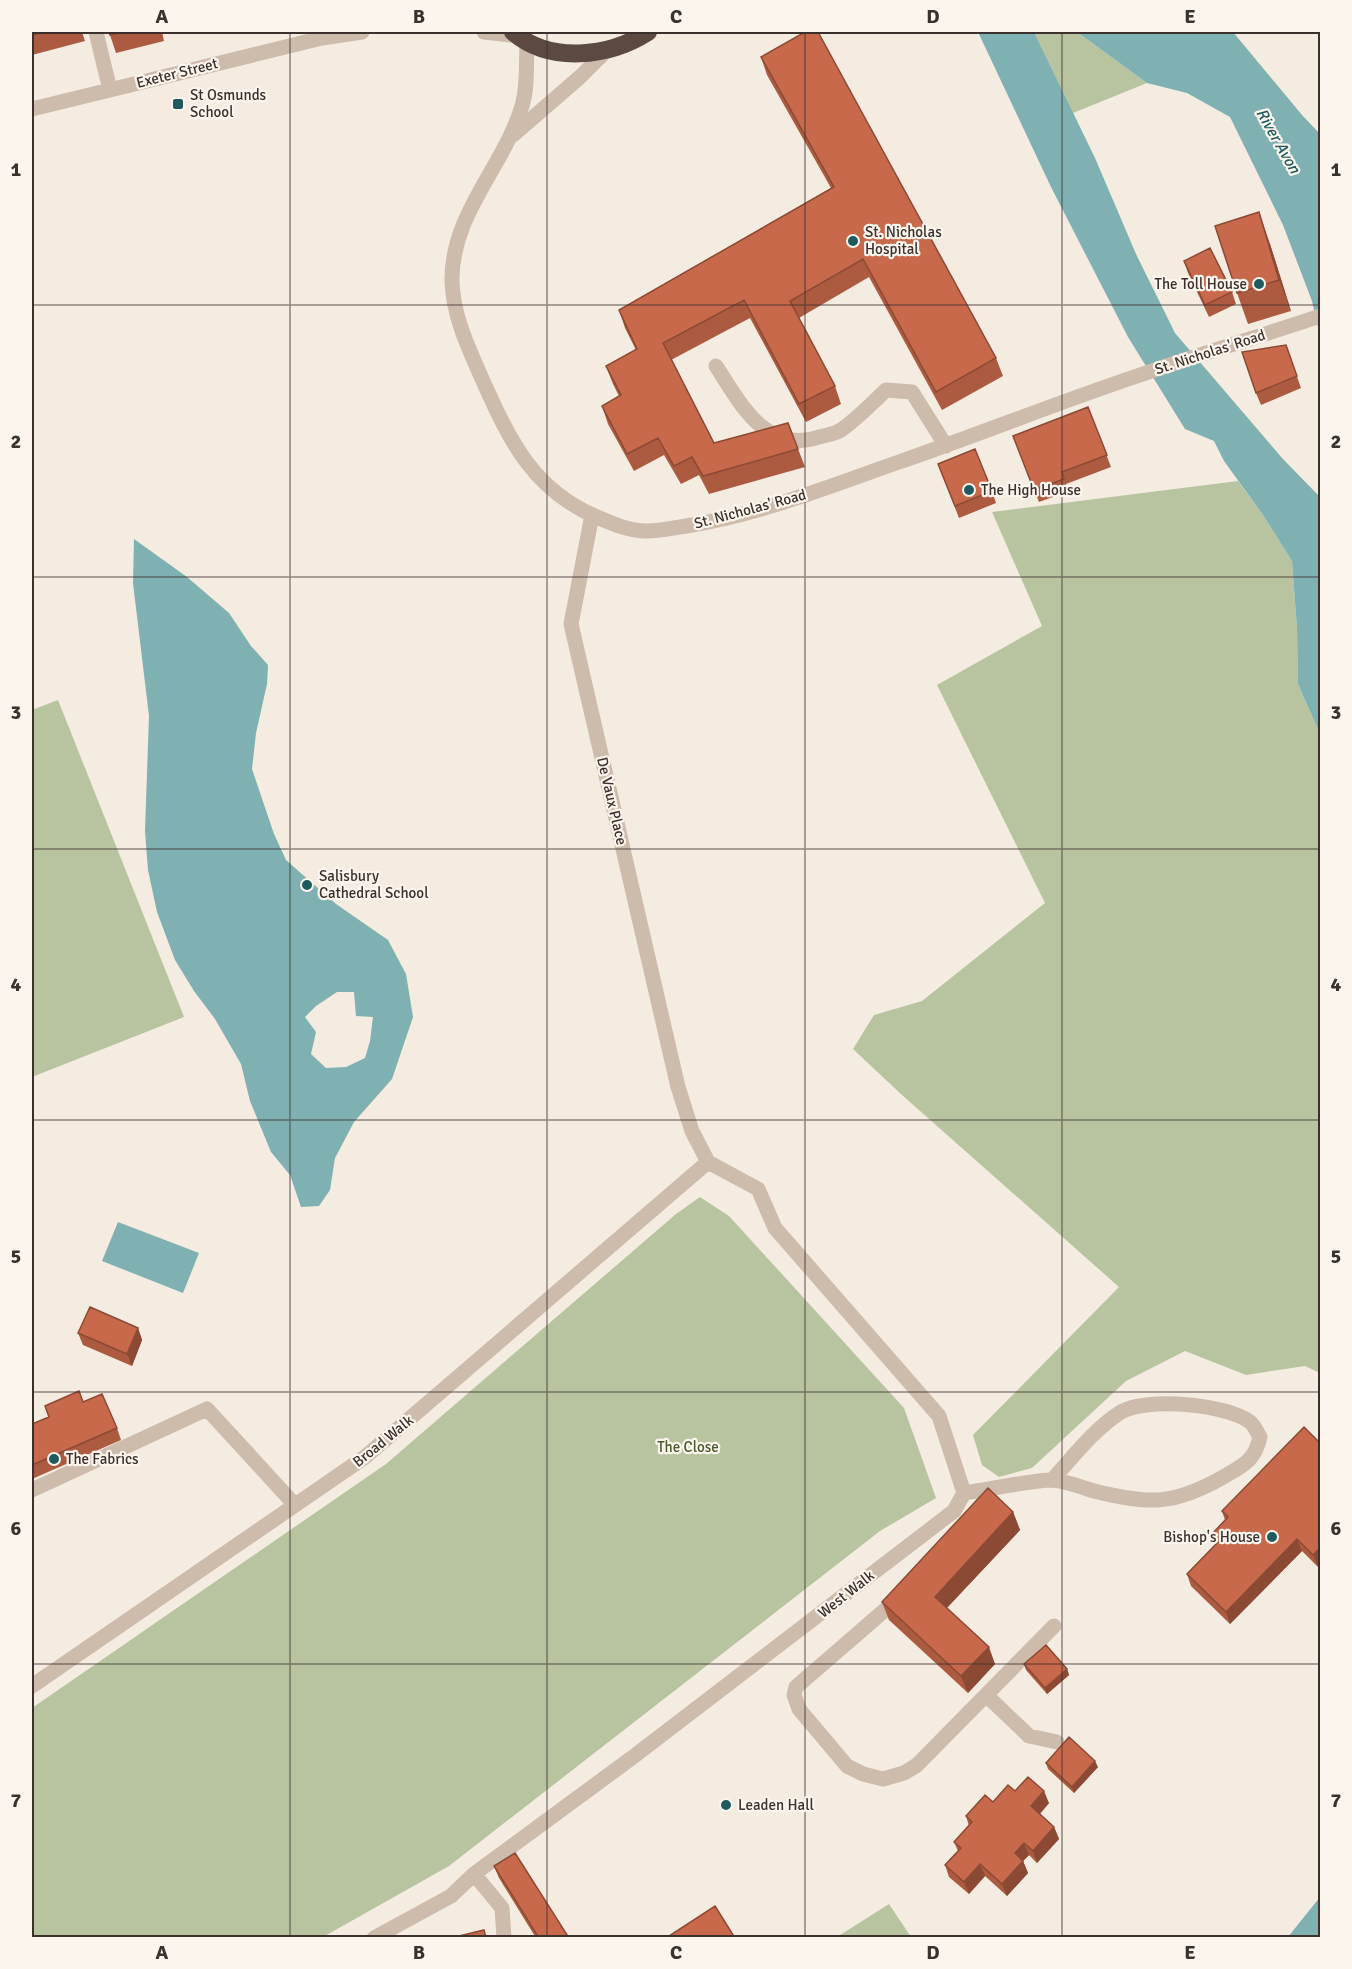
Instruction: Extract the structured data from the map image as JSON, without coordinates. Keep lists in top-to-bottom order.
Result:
{
  "streets": {
    "street": [
      "Exeter Street",
      "St. Nicholas' Road",
      "De Vaux Place",
      "Broad Walk",
      "West Walk"
    ]
  },
  "crossings": [
    ["St. Nicholas' Road", "De Vaux Place"],
    ["De Vaux Place", "Broad Walk"]
  ],
  "water": ["River Avon"],
  "parks": ["The Close"],
  "places": {
    "transit": ["St Osmunds School"],
    "other": [
      "St. Nicholas Hospital",
      "The Toll House",
      "The High House",
      "Salisbury Cathedral School",
      "The Fabrics",
      "Bishop's House",
      "Leaden Hall"
    ]
  },
  "grid": {
    "columns": [
      "A",
      "B",
      "C",
      "D",
      "E"
    ],
    "rows": [
      "1",
      "2",
      "3",
      "4",
      "5",
      "6",
      "7"
    ]
  }
}
